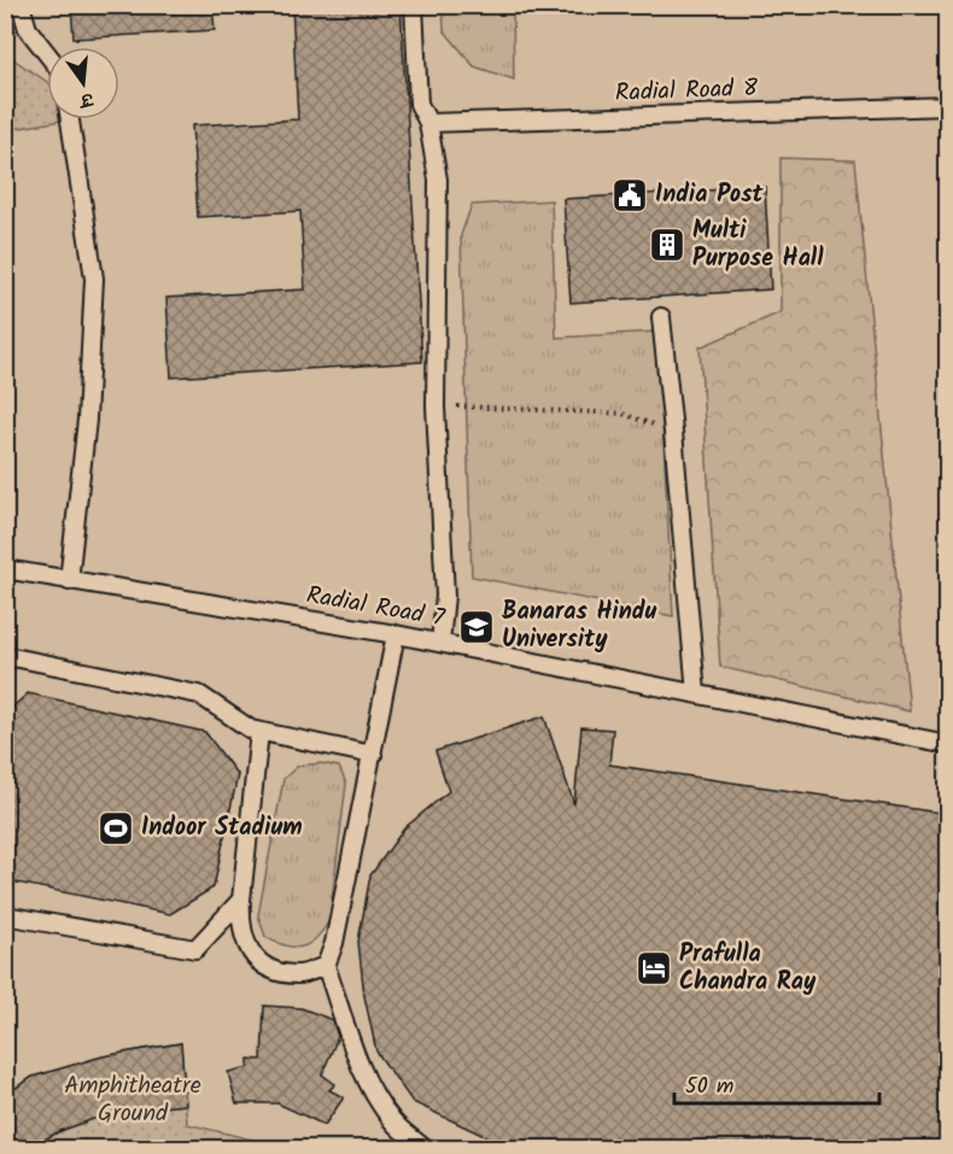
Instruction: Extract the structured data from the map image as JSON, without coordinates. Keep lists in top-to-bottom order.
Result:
{
  "streets": {
    "lane": ["Radial Road 8", "Radial Road 7"]
  },
  "parks": ["Amphitheatre Ground"],
  "places": {
    "public building": ["India Post"],
    "building": ["Multi Purpose Hall"],
    "school or university": ["Banaras Hindu University"],
    "sports": ["Indoor Stadium"],
    "hotel": ["Prafulla Chandra Ray"]
  },
  "scale_bar": "50 m",
  "north": "bottom"
}
